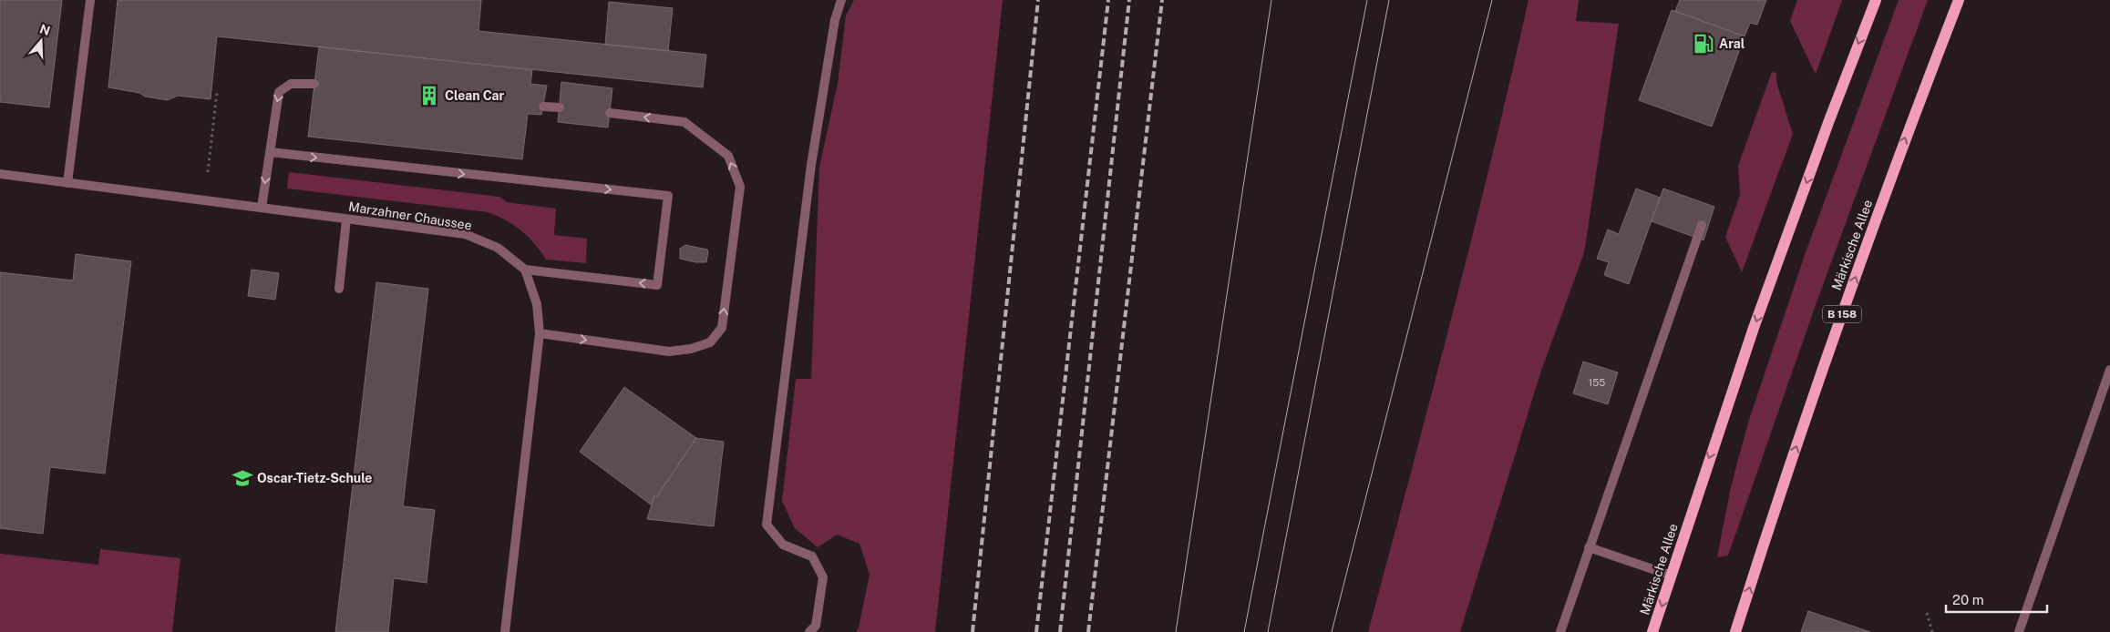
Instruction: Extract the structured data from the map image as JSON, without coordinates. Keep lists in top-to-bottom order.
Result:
{
  "streets": {
    "main road": ["Märkische Allee", "B 158"],
    "street": ["Marzahner Chaussee"]
  },
  "places": {
    "fuel station": ["Aral"],
    "building": ["Clean Car"],
    "school or university": ["Oscar-Tietz-Schule"]
  },
  "house_numbers": ["155"],
  "scale_bar": "20 m",
  "north": "top"
}
